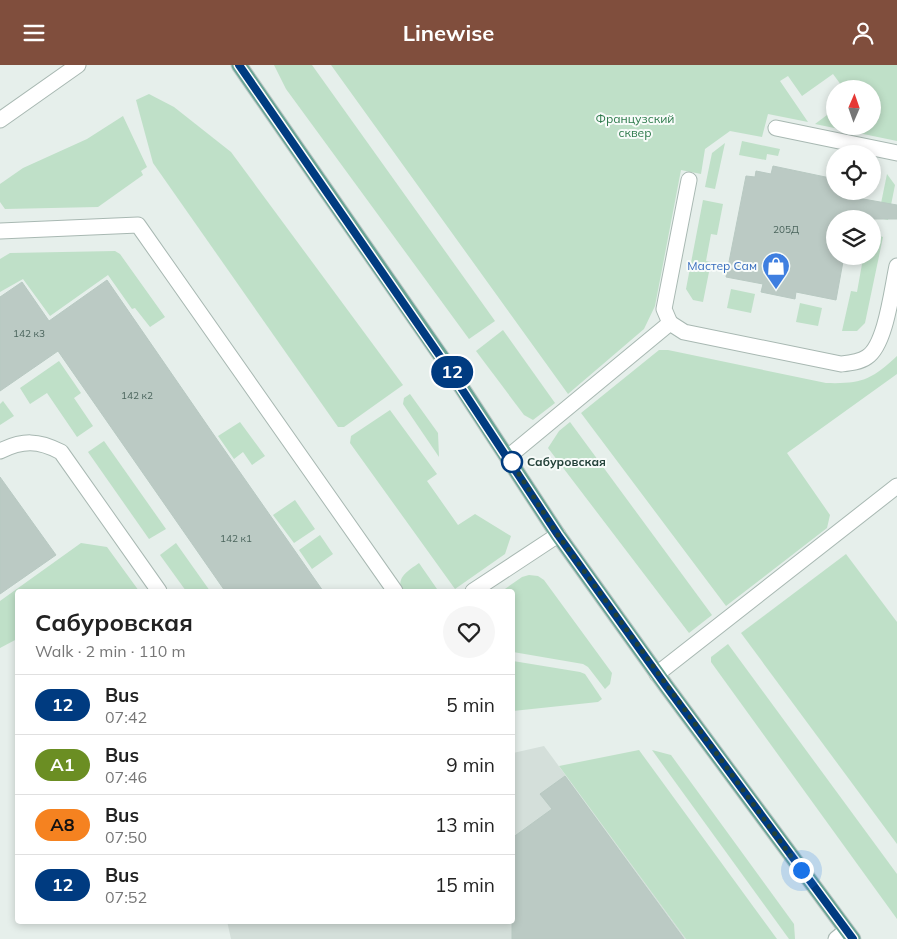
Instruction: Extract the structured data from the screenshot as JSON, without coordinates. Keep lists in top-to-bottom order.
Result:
{
  "parks": ["Французский сквер"],
  "places": {
    "shop": ["Мастер Сам"],
    "other": ["Сабуровская"]
  },
  "lines": ["bus line 12"],
  "house_numbers": [
    "205Д",
    "142 к3",
    "142 к2",
    "142 к1"
  ],
  "north": "top",
  "page": {
    "header": "Linewise",
    "on_map": "12",
    "heading": ["Сабуровская", "Walk · 2 min · 110 m"],
    "list": [
      {
        "mark": "12",
        "name": "Bus",
        "note": "07:42",
        "value": "5 min"
      },
      {
        "mark": "А1",
        "name": "Bus",
        "note": "07:46",
        "value": "9 min"
      },
      {
        "mark": "А8",
        "name": "Bus",
        "note": "07:50",
        "value": "13 min"
      },
      {
        "mark": "12",
        "name": "Bus",
        "note": "07:52",
        "value": "15 min"
      }
    ]
  }
}
